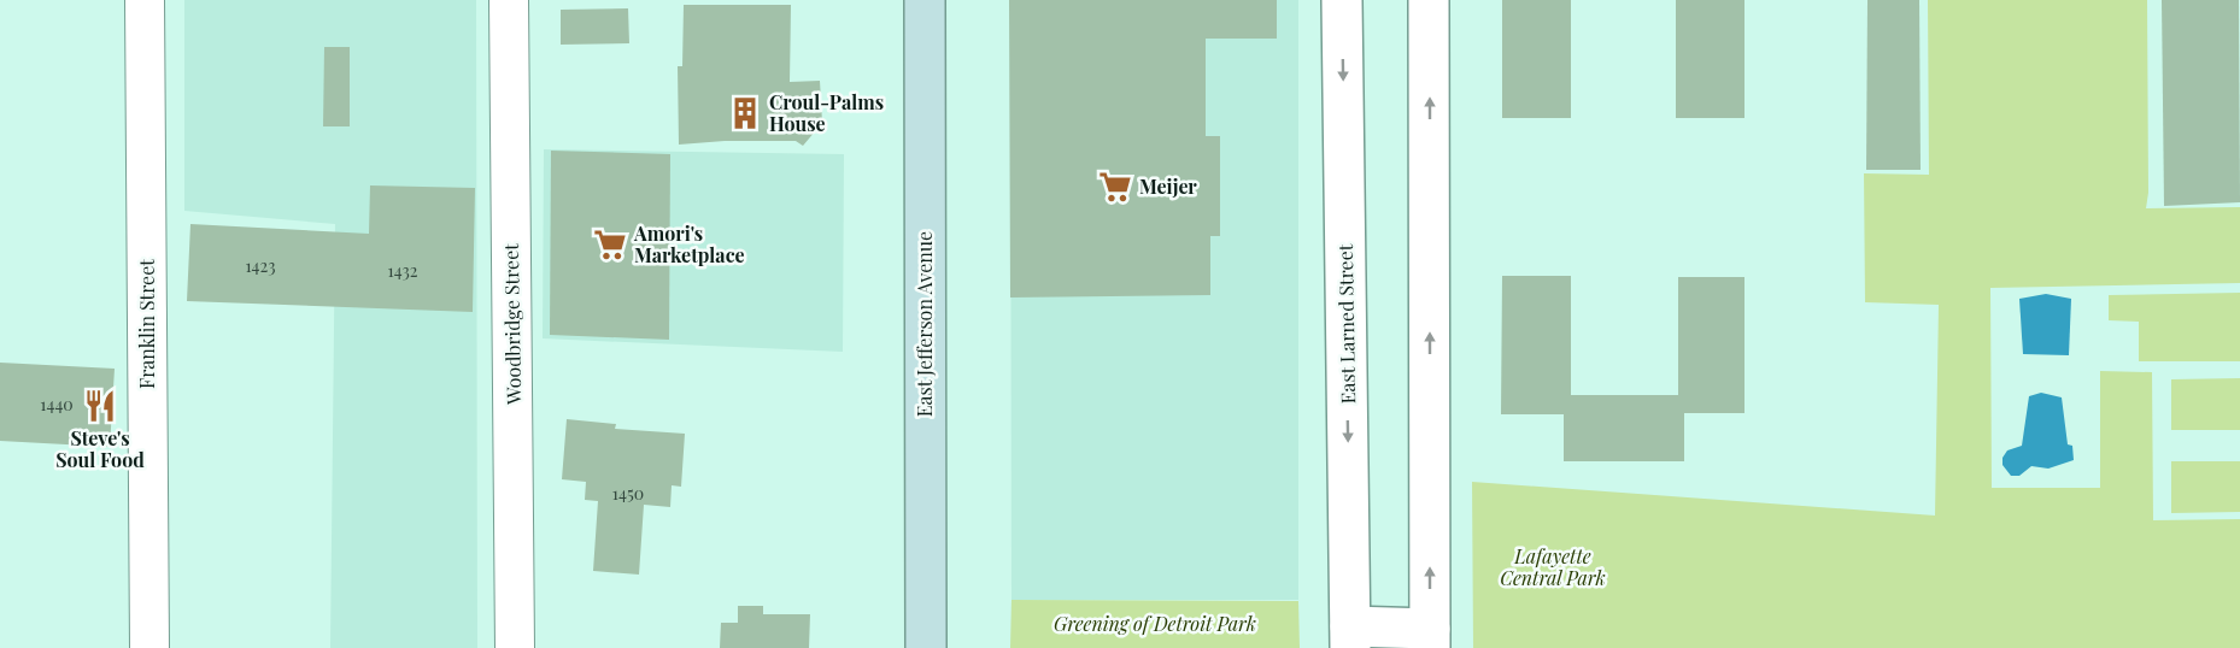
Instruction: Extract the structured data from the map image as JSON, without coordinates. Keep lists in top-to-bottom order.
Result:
{
  "streets": {
    "main road": ["East Jefferson Avenue"],
    "street": ["Franklin Street", "Woodbridge Street", "East Larned Street"]
  },
  "parks": ["Lafayette Central Park", "Greening of Detroit Park"],
  "places": {
    "building": ["Croul-Palms House"],
    "supermarket": ["Meijer", "Amori's Marketplace"],
    "restaurant": ["Steve's Soul Food"]
  },
  "house_numbers": [
    "1423",
    "1432",
    "1440",
    "1450"
  ]
}
